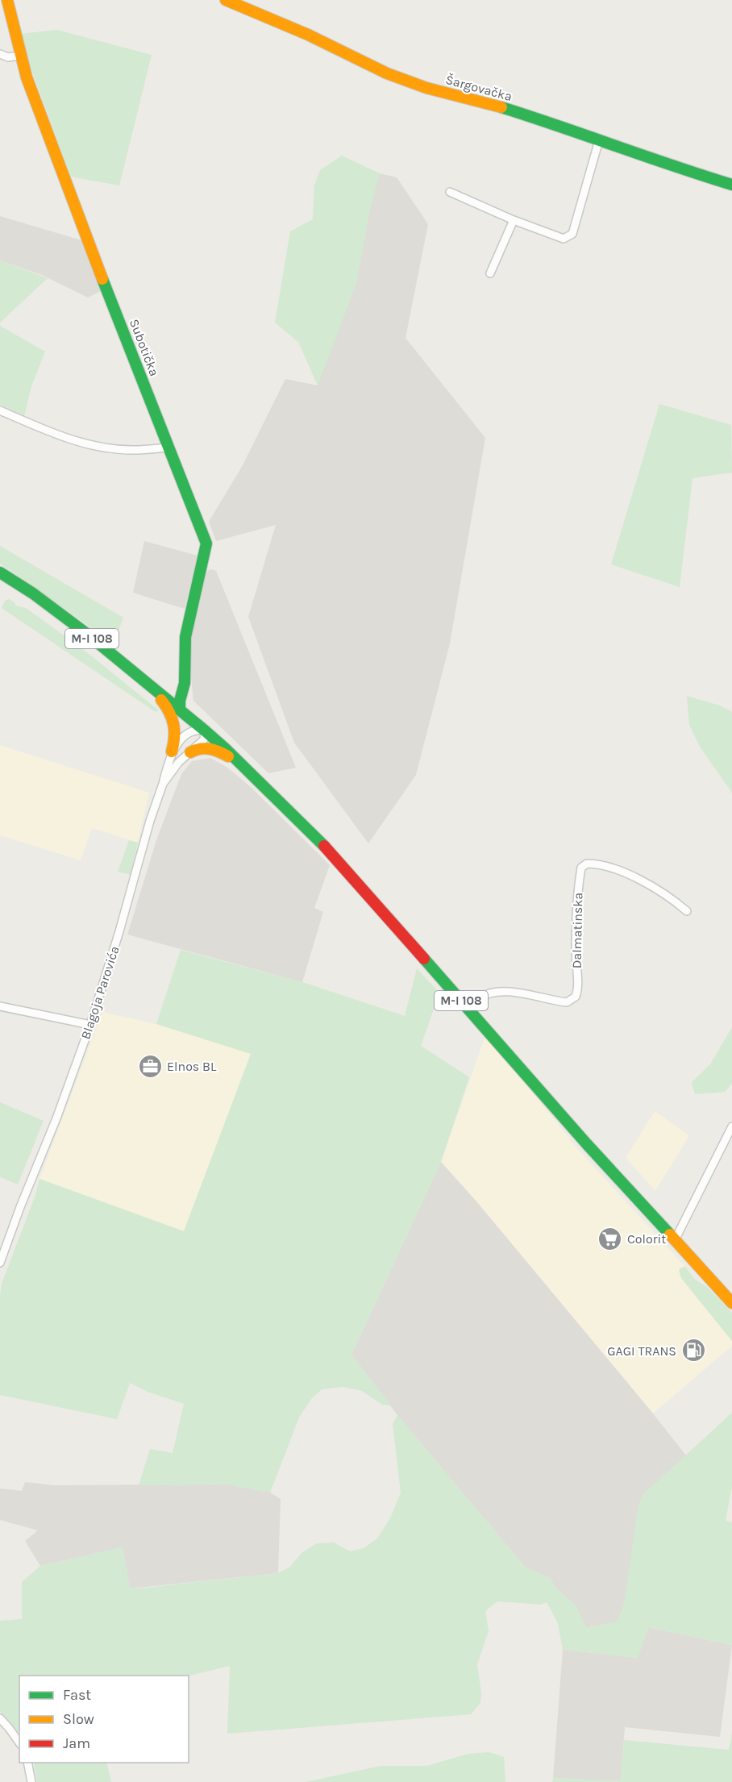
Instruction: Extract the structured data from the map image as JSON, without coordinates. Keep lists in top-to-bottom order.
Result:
{
  "streets": {
    "street": [
      "Šargovačka",
      "Subotička",
      "M-I 108",
      "Dalmatinska",
      "Blagoja Parovića"
    ]
  },
  "crossings": [
    ["Subotička", "M-I 108"],
    ["M-I 108", "Dalmatinska"],
    ["M-I 108", "Blagoja Parovića"]
  ],
  "places": {
    "office": ["Elnos BL"],
    "supermarket": ["Colorit"],
    "fuel station": ["GAGI TRANS"]
  },
  "legend": ["Fast", "Slow", "Jam"]
}
